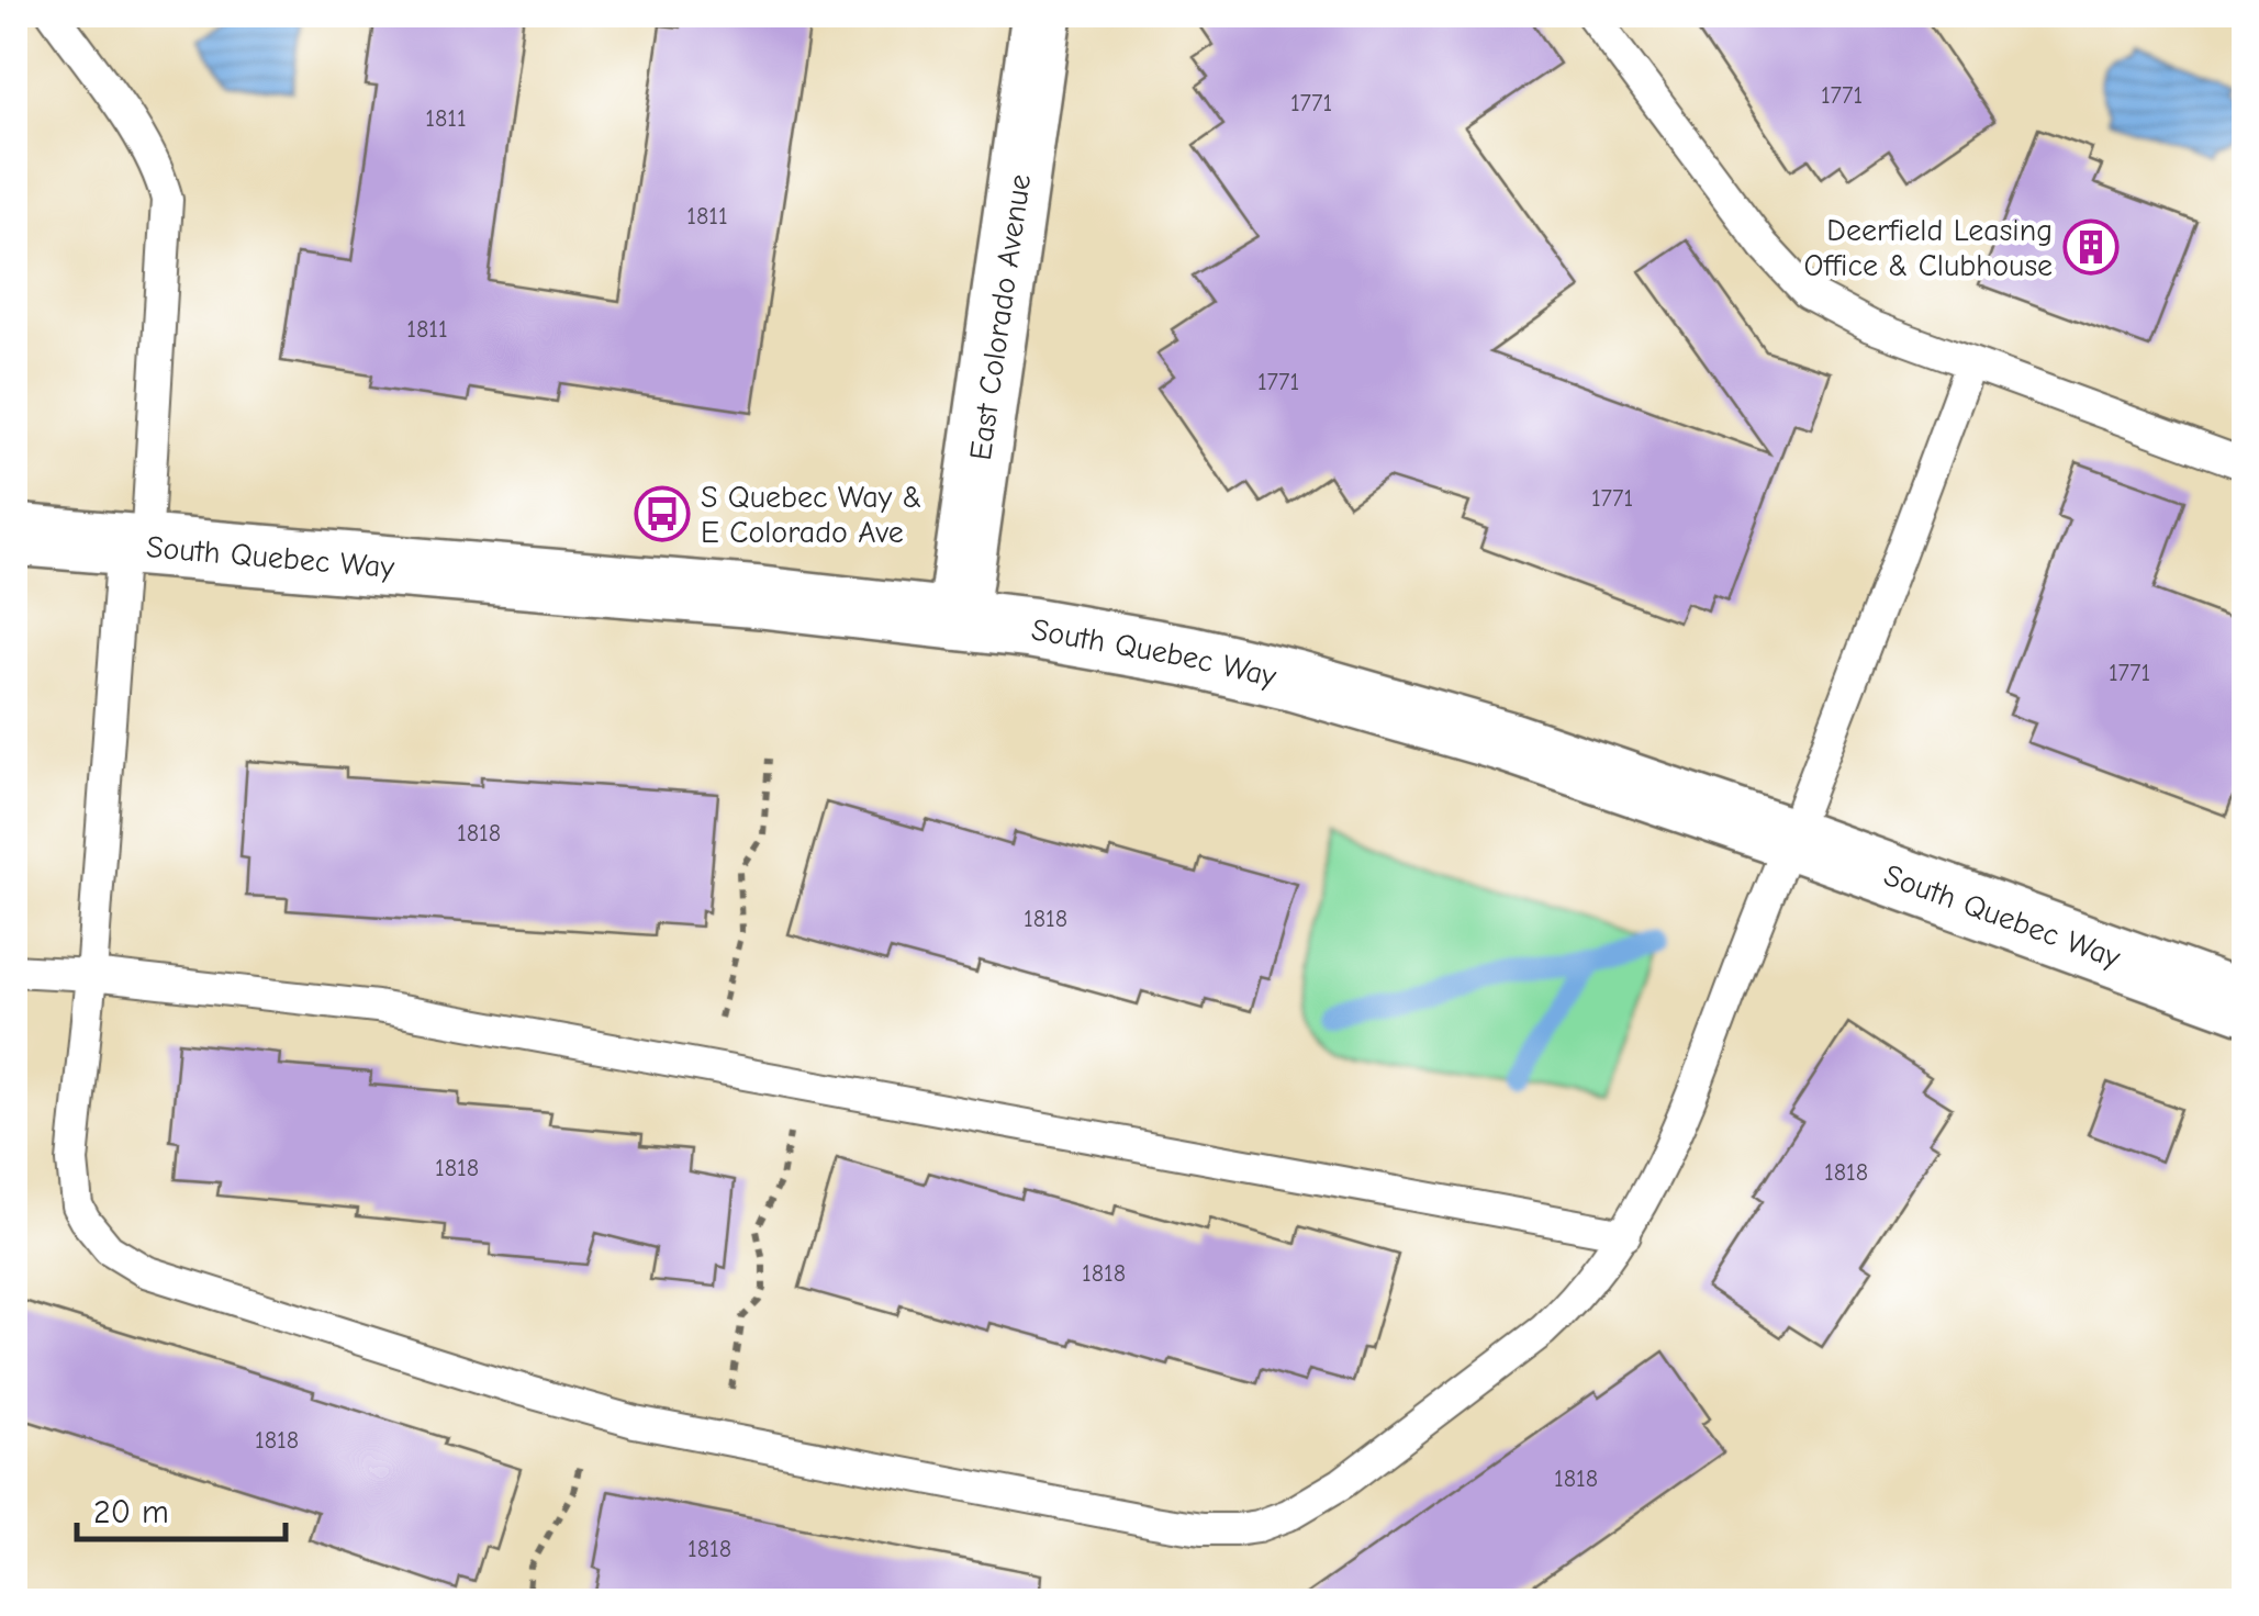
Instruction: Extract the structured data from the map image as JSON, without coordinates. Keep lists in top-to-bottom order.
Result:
{
  "streets": {
    "street": ["East Colorado Avenue", "South Quebec Way"]
  },
  "crossings": [
    ["East Colorado Avenue", "South Quebec Way"]
  ],
  "places": {
    "building": ["Deerfield Leasing Office & Clubhouse"],
    "bus stop": ["S Quebec Way & E Colorado Ave"]
  },
  "house_numbers": [
    "1771",
    "1771",
    "1811",
    "1811",
    "1811",
    "1771",
    "1771",
    "1771",
    "1818",
    "1818",
    "1818",
    "1818",
    "1818",
    "1818",
    "1818",
    "1818"
  ],
  "scale_bar": "20 m"
}
